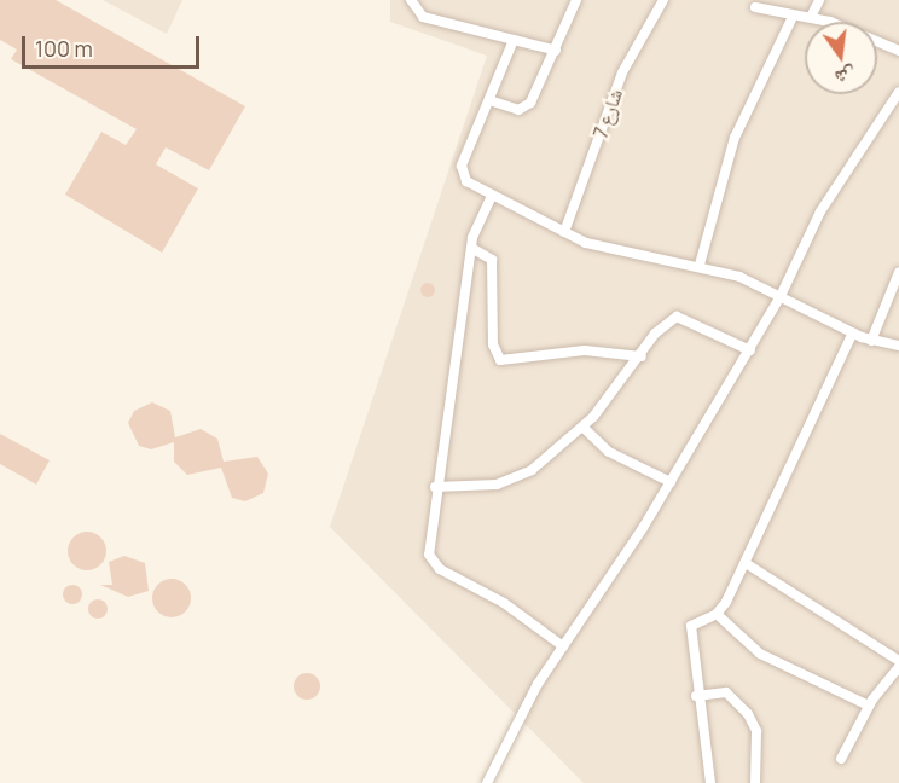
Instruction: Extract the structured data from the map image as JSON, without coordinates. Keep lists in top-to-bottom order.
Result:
{
  "streets": {
    "street": ["شارع 7"]
  },
  "scale_bar": "100 m",
  "north": "bottom"
}
